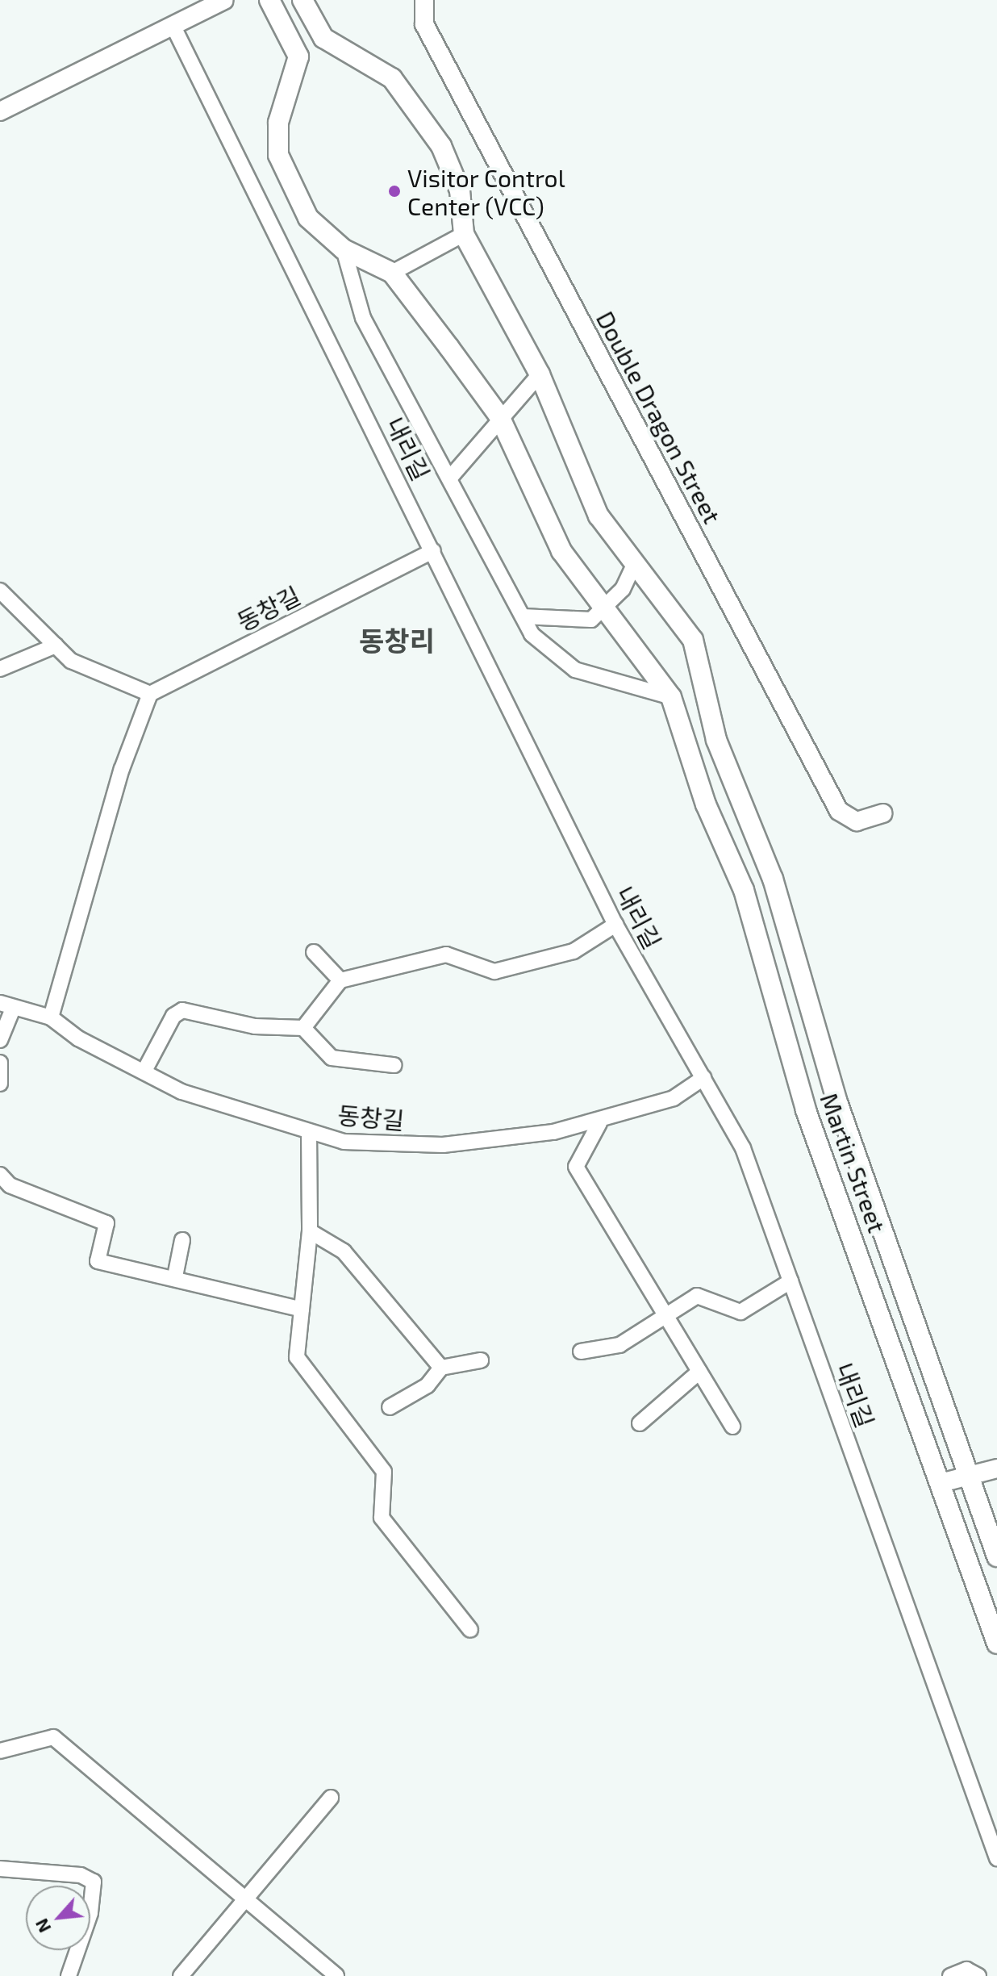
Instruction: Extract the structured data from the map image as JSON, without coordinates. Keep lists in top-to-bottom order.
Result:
{
  "streets": {
    "main road": ["Martin Street"],
    "street": ["Double Dragon Street", "내리길", "동창길"]
  },
  "crossings": [
    ["내리길", "동창길"]
  ],
  "districts": ["동창리"],
  "places": ["Visitor Control Center (VCC)"],
  "north": "bottom left"
}
